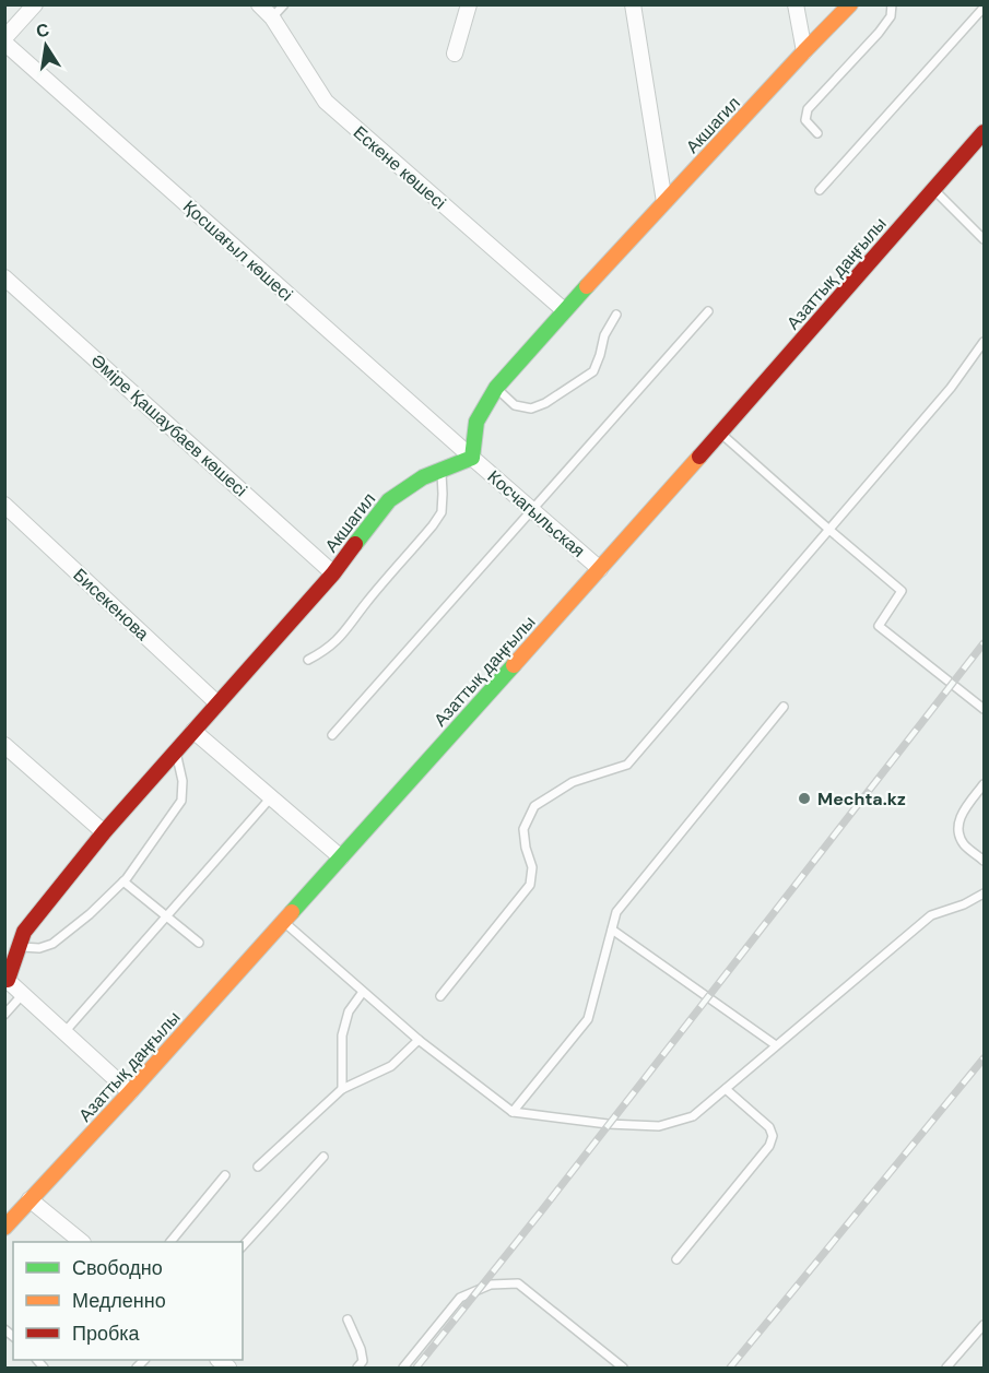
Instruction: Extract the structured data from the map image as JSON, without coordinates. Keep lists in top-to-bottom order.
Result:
{
  "streets": {
    "main road": ["Акшагил", "Азаттық даңғылы"],
    "street": [
      "Ескене көшесі",
      "Қосшағыл көшесі",
      "Әміре Қашаубаев көшесі",
      "Косчагыльская",
      "Бисекенова"
    ]
  },
  "crossings": [
    ["Акшагил", "Ескене көшесі"],
    ["Акшагил", "Қосшағыл көшесі"],
    ["Акшагил", "Әміре Қашаубаев көшесі"],
    ["Акшагил", "Косчагыльская"],
    ["Акшагил", "Бисекенова"],
    ["Қосшағыл көшесі", "Косчагыльская"],
    ["Азаттық даңғылы", "Косчагыльская"]
  ],
  "places": ["Mechta.kz"],
  "legend": ["Свободно", "Медленно", "Пробка"],
  "north": "top"
}
